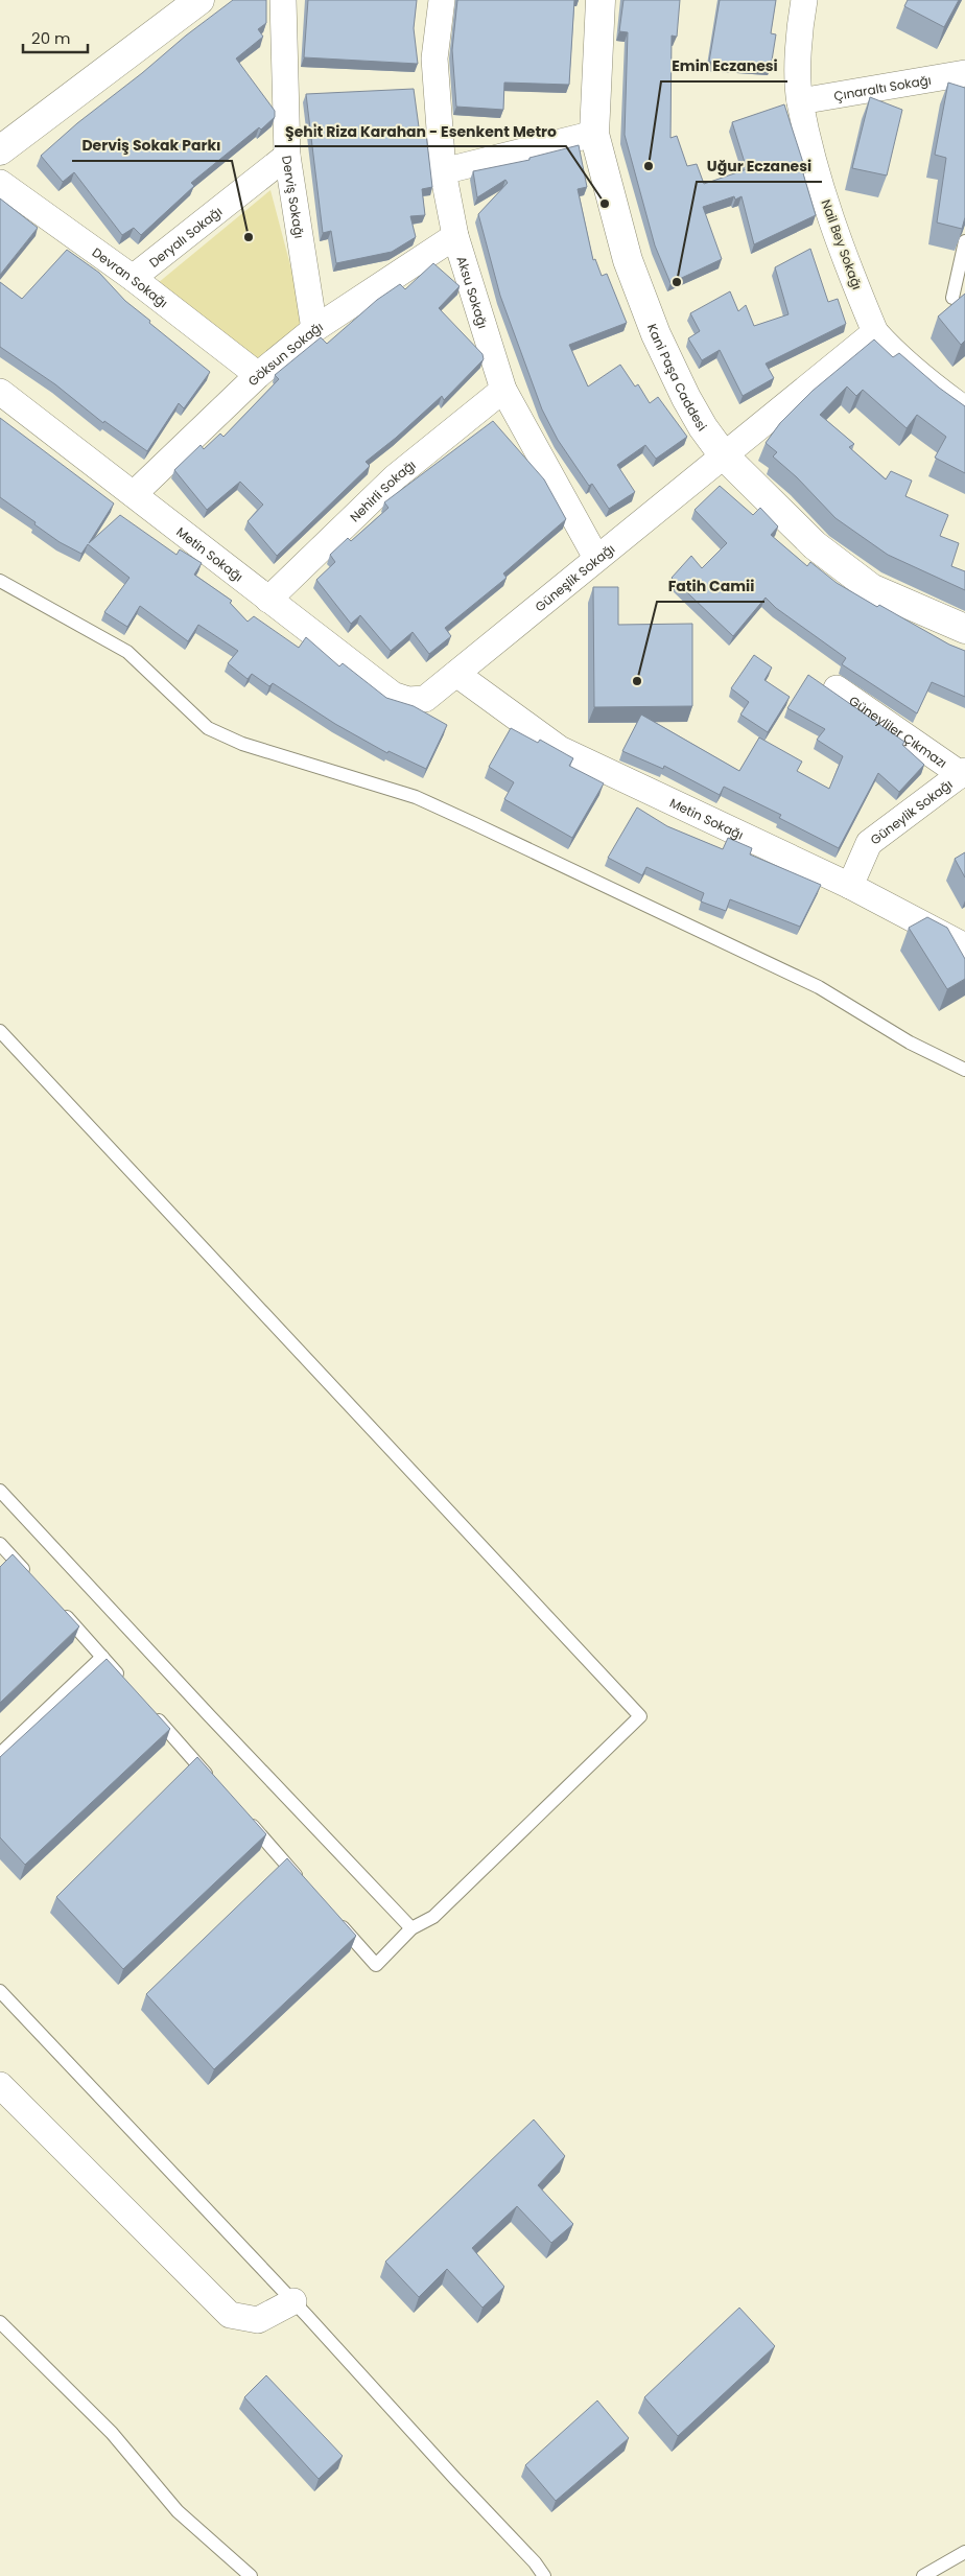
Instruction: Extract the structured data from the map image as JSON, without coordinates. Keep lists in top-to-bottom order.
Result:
{
  "streets": {
    "street": [
      "Çınaraltı Sokağı",
      "Derviş Sokağı",
      "Deryalı Sokağı",
      "Nail Bey Sokağı",
      "Devran Sokağı",
      "Aksu Sokağı",
      "Göksun Sokağı",
      "Kani Paşa Caddesi",
      "Nehirli Sokağı",
      "Metin Sokağı",
      "Güneşlik Sokağı",
      "Güneyliler Çıkmazı",
      "Güneylik Sokağı"
    ]
  },
  "crossings": [
    ["Çınaraltı Sokağı", "Nail Bey Sokağı"],
    ["Derviş Sokağı", "Deryalı Sokağı"],
    ["Derviş Sokağı", "Göksun Sokağı"],
    ["Deryalı Sokağı", "Devran Sokağı"],
    ["Devran Sokağı", "Göksun Sokağı"],
    ["Aksu Sokağı", "Göksun Sokağı"],
    ["Aksu Sokağı", "Nehirli Sokağı"],
    ["Aksu Sokağı", "Güneşlik Sokağı"],
    ["Göksun Sokağı", "Metin Sokağı"],
    ["Kani Paşa Caddesi", "Güneşlik Sokağı"],
    ["Nehirli Sokağı", "Metin Sokağı"],
    ["Metin Sokağı", "Güneşlik Sokağı"],
    ["Metin Sokağı", "Güneylik Sokağı"],
    ["Güneyliler Çıkmazı", "Güneylik Sokağı"]
  ],
  "places": [
    "Emin Eczanesi",
    "Şehi̇t Riza Karahan - Esenkent Metro",
    "Derviş Sokak Parkı",
    "Uğur Eczanesi",
    "Fatih Camii"
  ],
  "scale_bar": "20 m"
}
